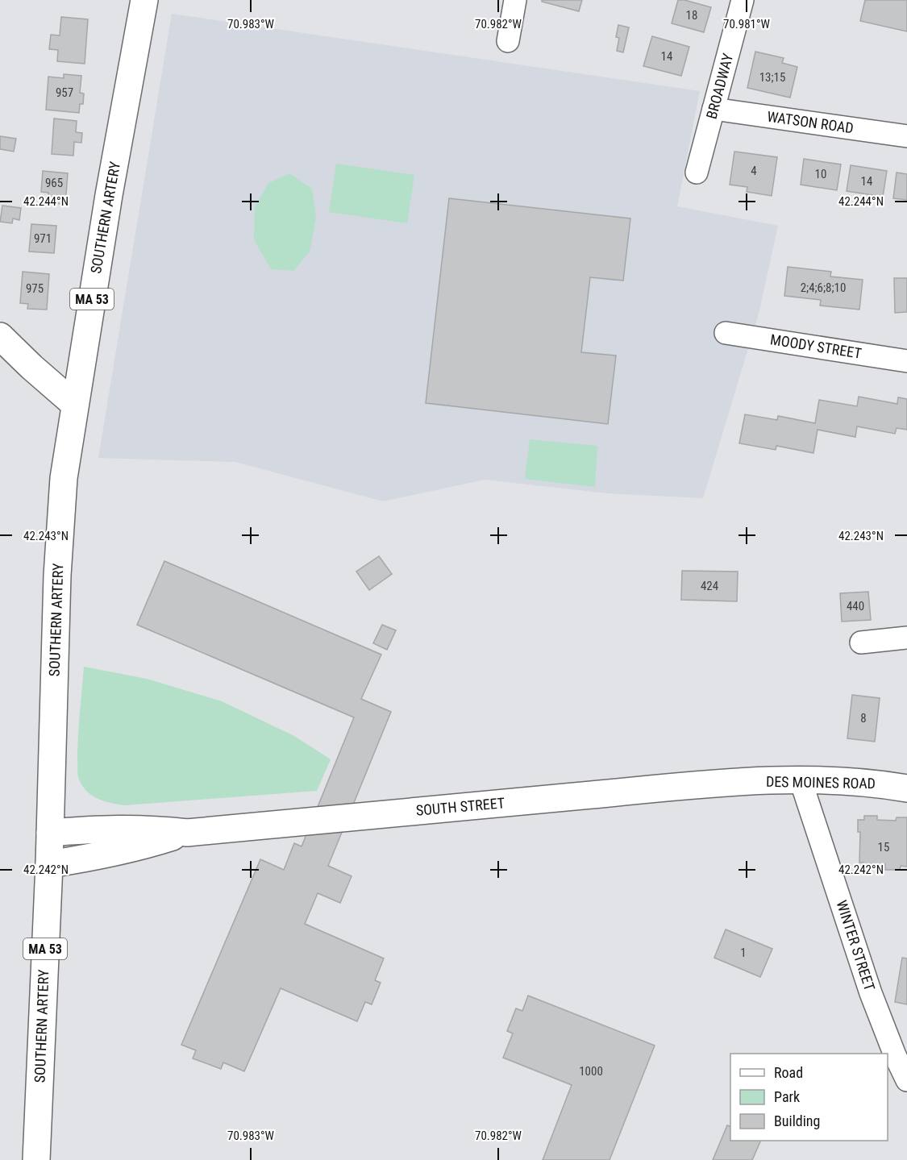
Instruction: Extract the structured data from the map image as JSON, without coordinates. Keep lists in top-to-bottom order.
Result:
{
  "streets": {
    "main road": [
      "SOUTHERN ARTERY",
      "MA 53",
      "DES MOINES ROAD",
      "SOUTH STREET"
    ],
    "street": [
      "BROADWAY",
      "WATSON ROAD",
      "MOODY STREET",
      "WINTER STREET"
    ]
  },
  "crossings": [
    ["BROADWAY", "WATSON ROAD"],
    ["SOUTHERN ARTERY", "SOUTH STREET"],
    ["DES MOINES ROAD", "SOUTH STREET"],
    ["DES MOINES ROAD", "WINTER STREET"]
  ],
  "house_numbers": [
    "18",
    "14",
    "13;15",
    "957",
    "4",
    "10",
    "14",
    "965",
    "971",
    "2;4;6;8;10",
    "975",
    "424",
    "440",
    "8",
    "15",
    "1",
    "1000"
  ],
  "legend": ["Road", "Park", "Building"],
  "coordinates": [
    "70.983°W",
    "70.982°W",
    "70.981°W",
    "42.244°N",
    "42.243°N",
    "42.242°N"
  ]
}
